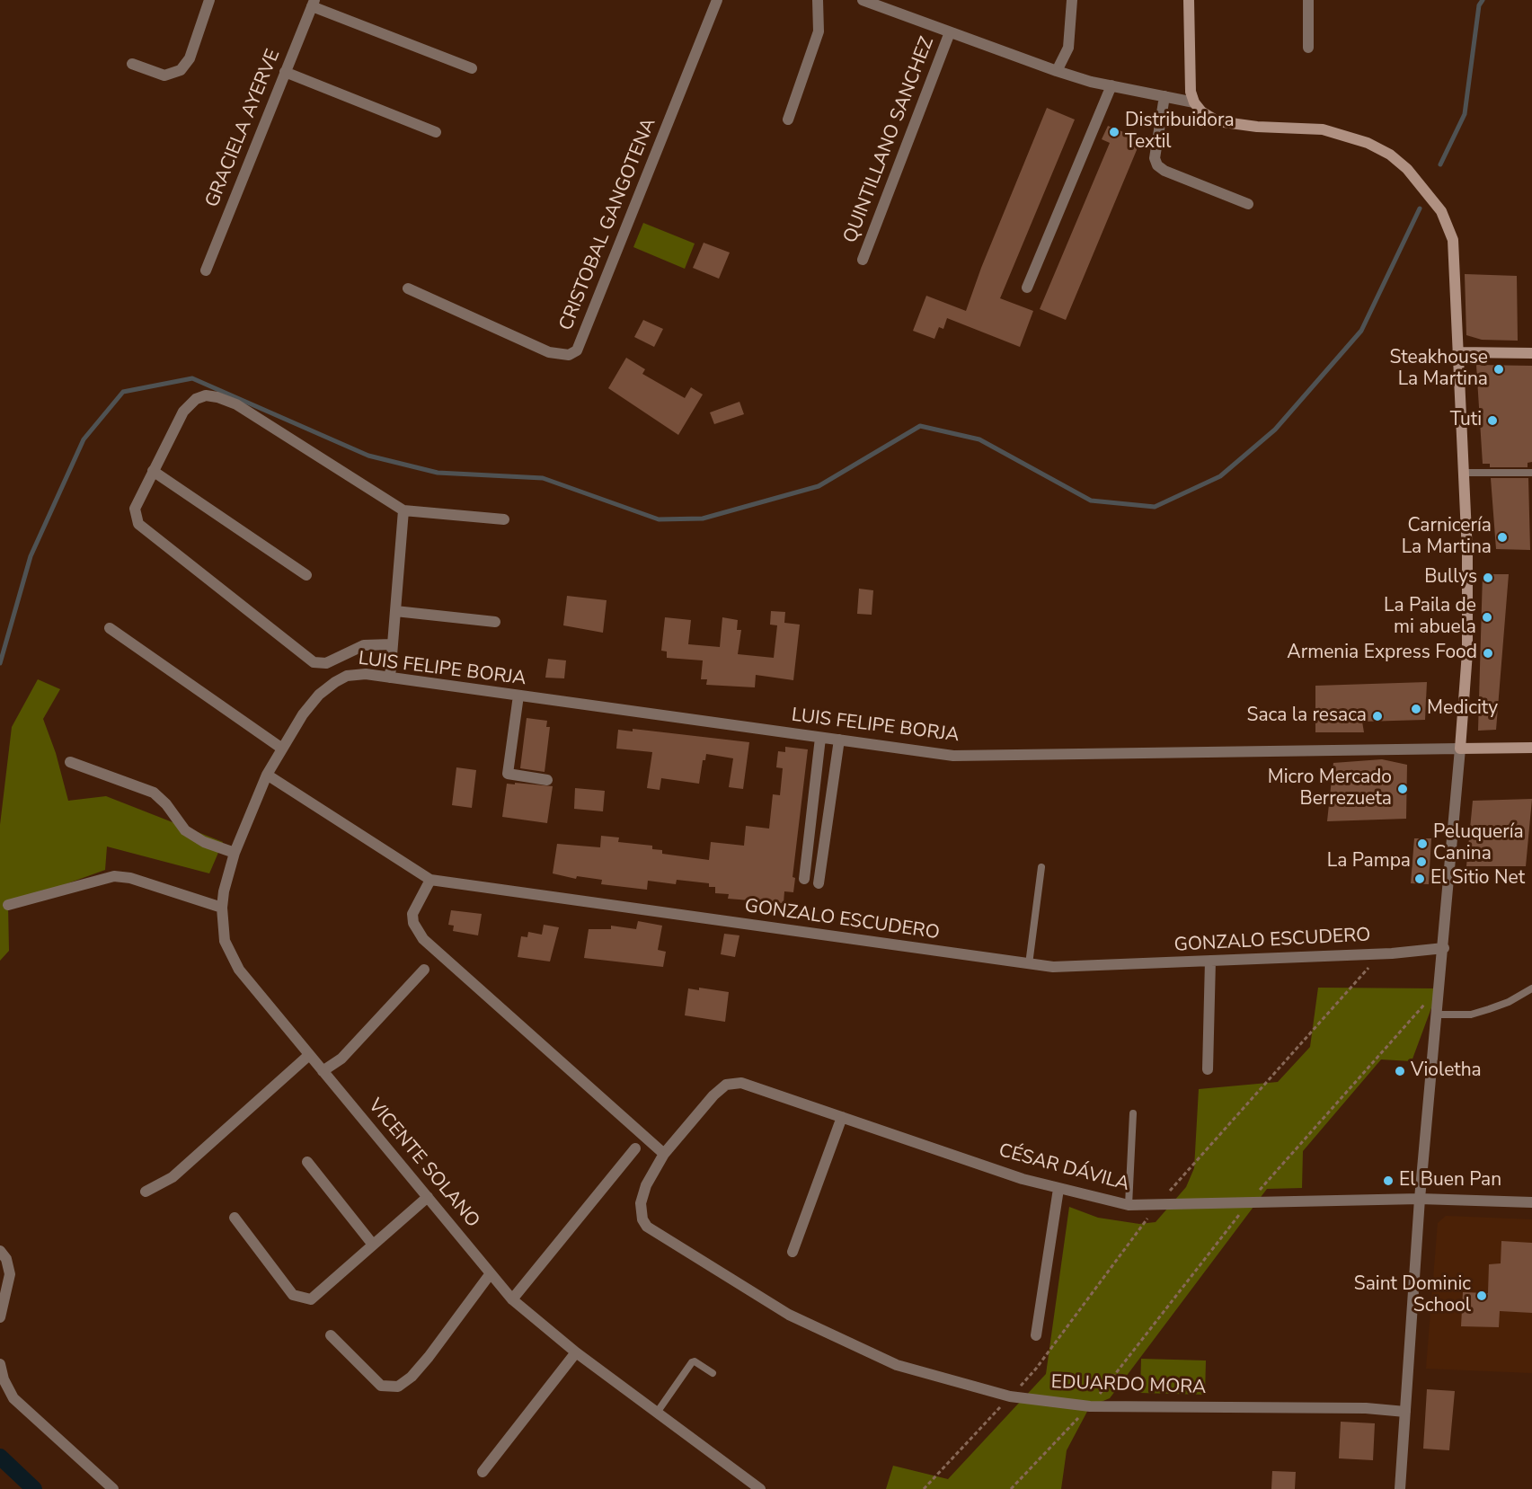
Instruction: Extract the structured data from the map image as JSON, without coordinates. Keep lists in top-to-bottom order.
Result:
{
  "streets": {
    "street": [
      "GRACIELA AYERVE",
      "QUINTILLANO SANCHEZ",
      "CRISTOBAL GANGOTENA",
      "LUIS FELIPE BORJA",
      "GONZALO ESCUDERO",
      "VICENTE SOLANO",
      "CÉSAR DÁVILA",
      "EDUARDO MORA"
    ]
  },
  "crossings": [
    ["LUIS FELIPE BORJA", "GONZALO ESCUDERO"],
    ["LUIS FELIPE BORJA", "VICENTE SOLANO"],
    ["GONZALO ESCUDERO", "VICENTE SOLANO"],
    ["CÉSAR DÁVILA", "EDUARDO MORA"]
  ],
  "places": [
    "Distribuidora Textil",
    "Steakhouse La Martina",
    "Tuti",
    "Carnicería La Martina",
    "Bullys",
    "La Paila de mi abuela",
    "Armenia Express Food",
    "Medicity",
    "Saca la resaca",
    "Micro Mercado Berrezueta",
    "Peluquería Canina",
    "La Pampa",
    "El Sitio Net",
    "Violetha",
    "El Buen Pan",
    "Saint Dominic School"
  ]
}
